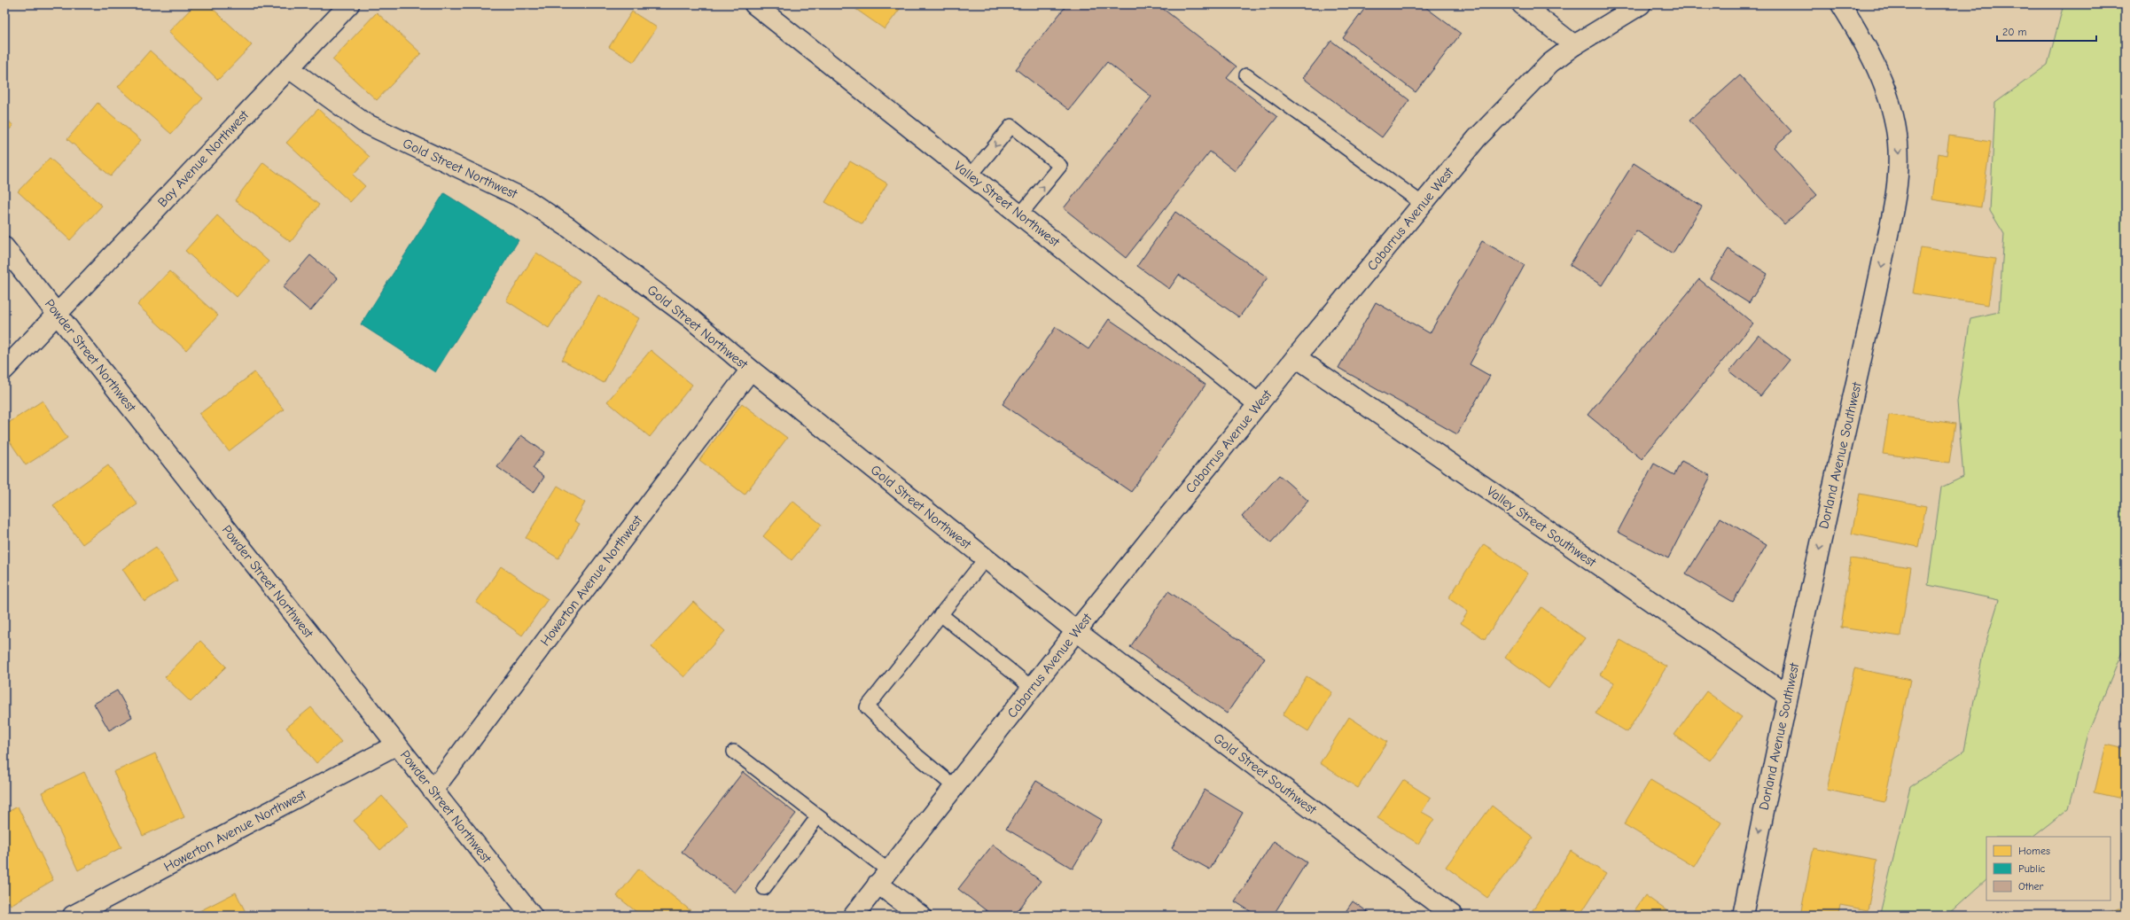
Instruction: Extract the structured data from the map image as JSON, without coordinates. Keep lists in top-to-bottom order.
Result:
{
  "streets": {
    "street": [
      "Bay Avenue Northwest",
      "Gold Street Northwest",
      "Valley Street Northwest",
      "Cabarrus Avenue West",
      "Powder Street Northwest",
      "Dorland Avenue Southwest",
      "Valley Street Southwest",
      "Howerton Avenue Northwest",
      "Gold Street Southwest"
    ]
  },
  "crossings": [
    ["Bay Avenue Northwest", "Gold Street Northwest"],
    ["Bay Avenue Northwest", "Powder Street Northwest"],
    ["Gold Street Northwest", "Cabarrus Avenue West"],
    ["Gold Street Northwest", "Howerton Avenue Northwest"],
    ["Gold Street Northwest", "Gold Street Southwest"],
    ["Valley Street Northwest", "Cabarrus Avenue West"],
    ["Cabarrus Avenue West", "Valley Street Southwest"],
    ["Cabarrus Avenue West", "Gold Street Southwest"],
    ["Powder Street Northwest", "Howerton Avenue Northwest"],
    ["Dorland Avenue Southwest", "Valley Street Southwest"]
  ],
  "one_way": ["Dorland Avenue Southwest"],
  "legend": ["Homes", "Public", "Other"],
  "scale_bar": "20 m"
}
